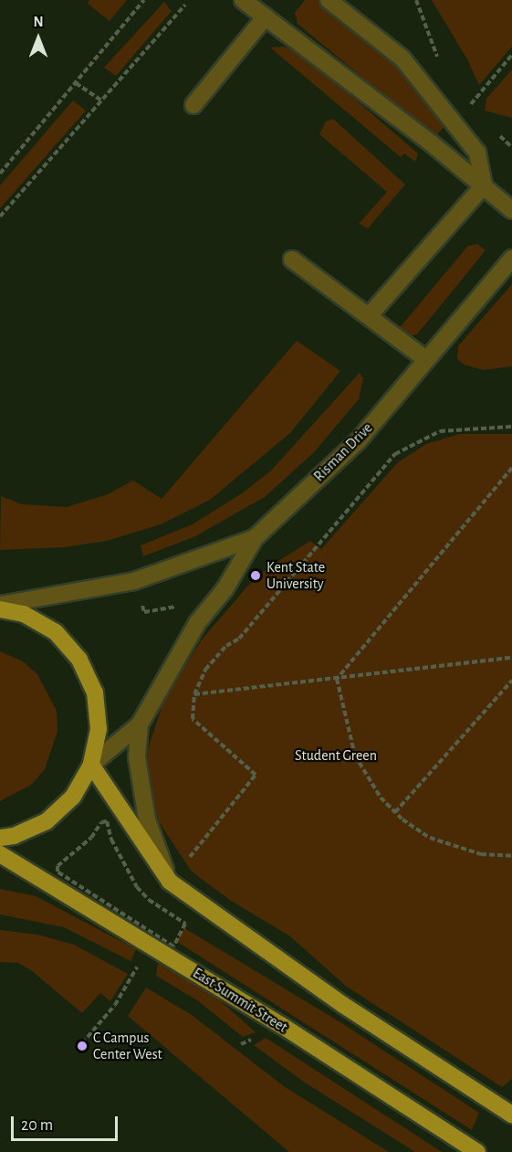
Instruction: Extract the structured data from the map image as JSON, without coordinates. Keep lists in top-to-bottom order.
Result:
{
  "streets": {
    "main road": ["East Summit Street"],
    "street": ["Risman Drive"]
  },
  "parks": ["Student Green"],
  "places": ["Kent State University", "C Campus Center West"],
  "scale_bar": "20 m",
  "north": "top"
}
